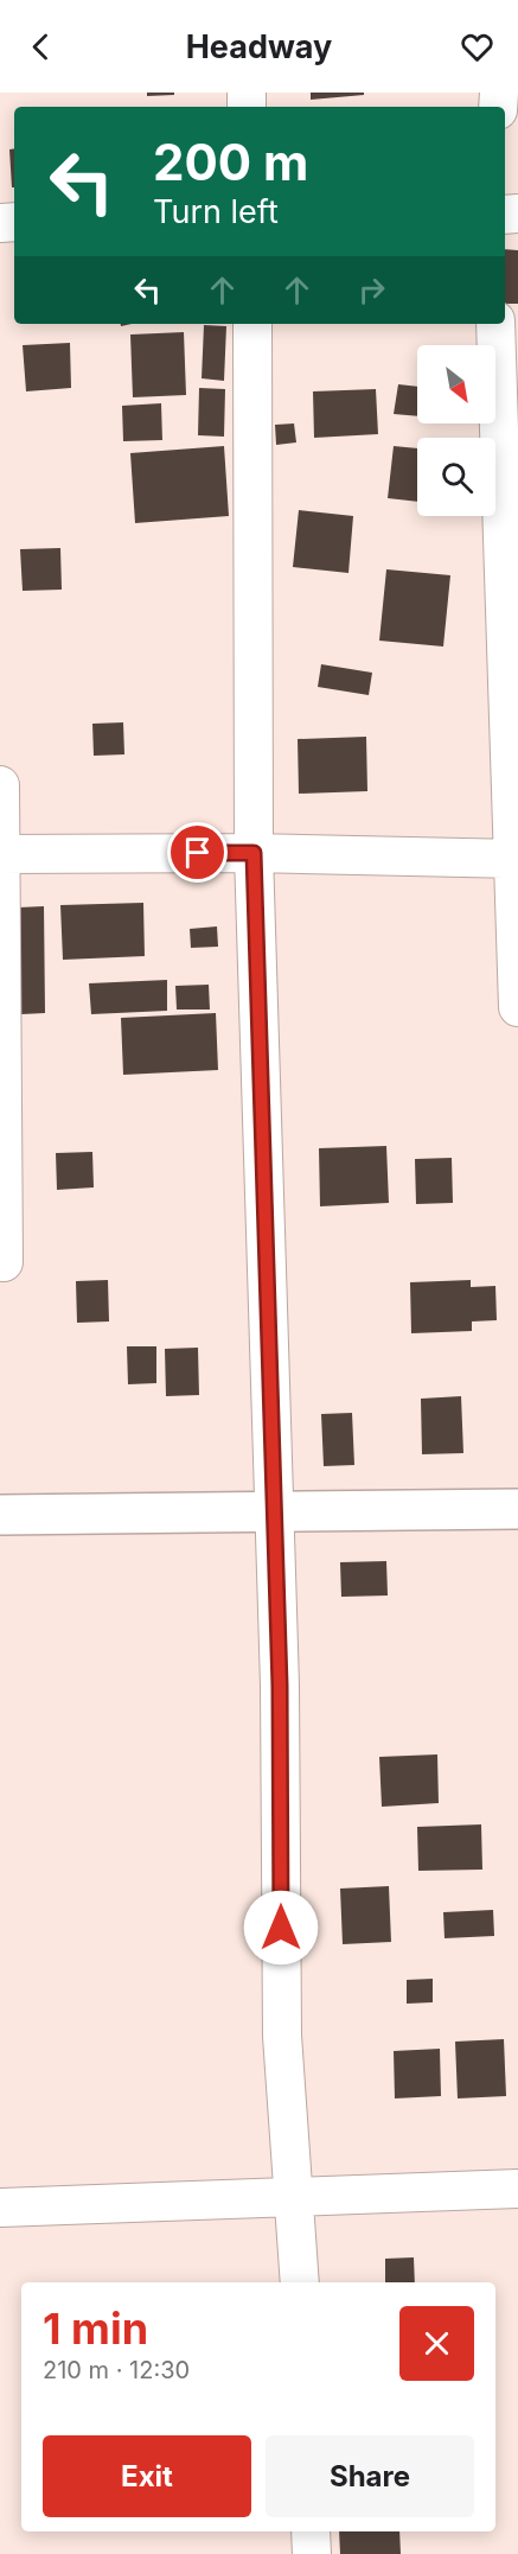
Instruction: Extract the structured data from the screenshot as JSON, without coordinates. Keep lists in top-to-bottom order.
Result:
{
  "north": "bottom right",
  "page": {
    "header": "Headway",
    "turn": ["200 m", "Turn left"],
    "heading": ["1 min", "210 m · 12:30"],
    "buttons": ["Exit", "Share"]
  }
}
